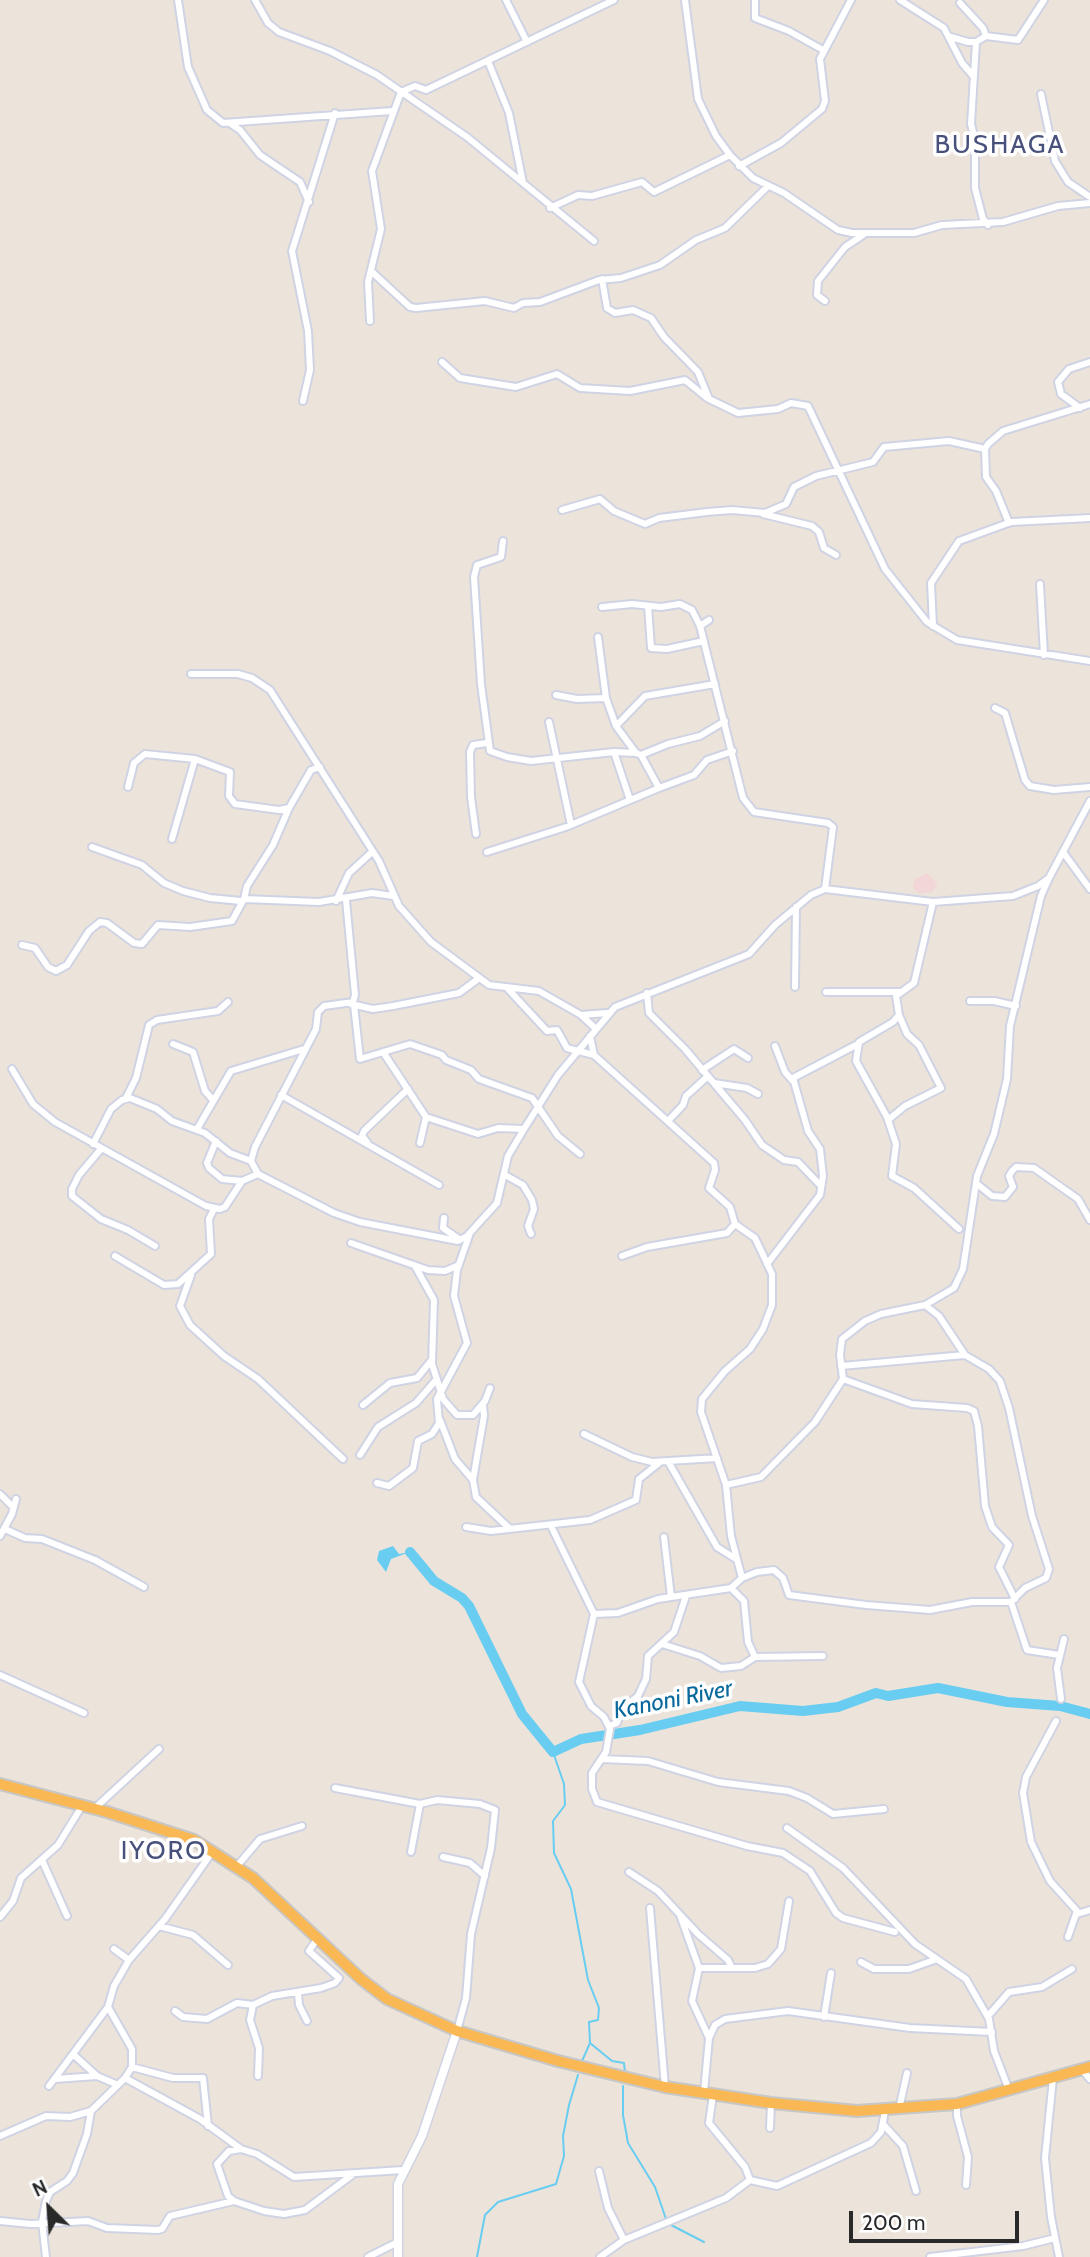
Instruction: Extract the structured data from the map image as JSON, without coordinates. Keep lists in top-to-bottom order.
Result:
{
  "districts": ["BUSHAGA", "IYORO"],
  "water": ["Kanoni River"],
  "scale_bar": "200 m",
  "north": "top left"
}
